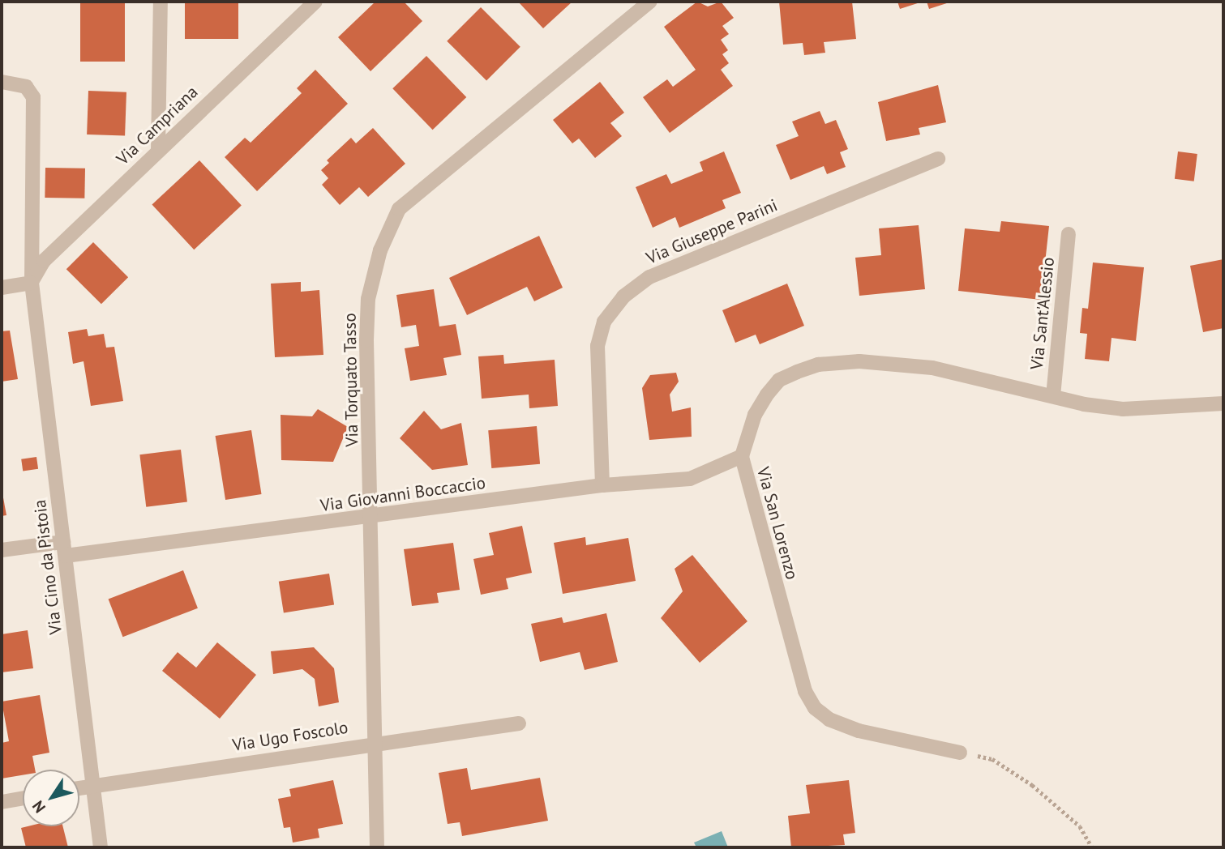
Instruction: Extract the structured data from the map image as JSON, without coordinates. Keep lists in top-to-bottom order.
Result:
{
  "streets": {
    "street": [
      "Via Campriana",
      "Via Giuseppe Parini",
      "Via Sant'Alessio",
      "Via Torquato Tasso",
      "Via Giovanni Boccaccio",
      "Via San Lorenzo",
      "Via Cino da Pistoia",
      "Via Ugo Foscolo"
    ]
  },
  "crossings": [
    ["Via Campriana", "Via Cino da Pistoia"],
    ["Via Giuseppe Parini", "Via Giovanni Boccaccio"],
    ["Via Sant'Alessio", "Via San Lorenzo"],
    ["Via Torquato Tasso", "Via Giovanni Boccaccio"],
    ["Via Torquato Tasso", "Via Ugo Foscolo"],
    ["Via Giovanni Boccaccio", "Via San Lorenzo"],
    ["Via Giovanni Boccaccio", "Via Cino da Pistoia"],
    ["Via Cino da Pistoia", "Via Ugo Foscolo"]
  ],
  "north": "bottom left"
}
